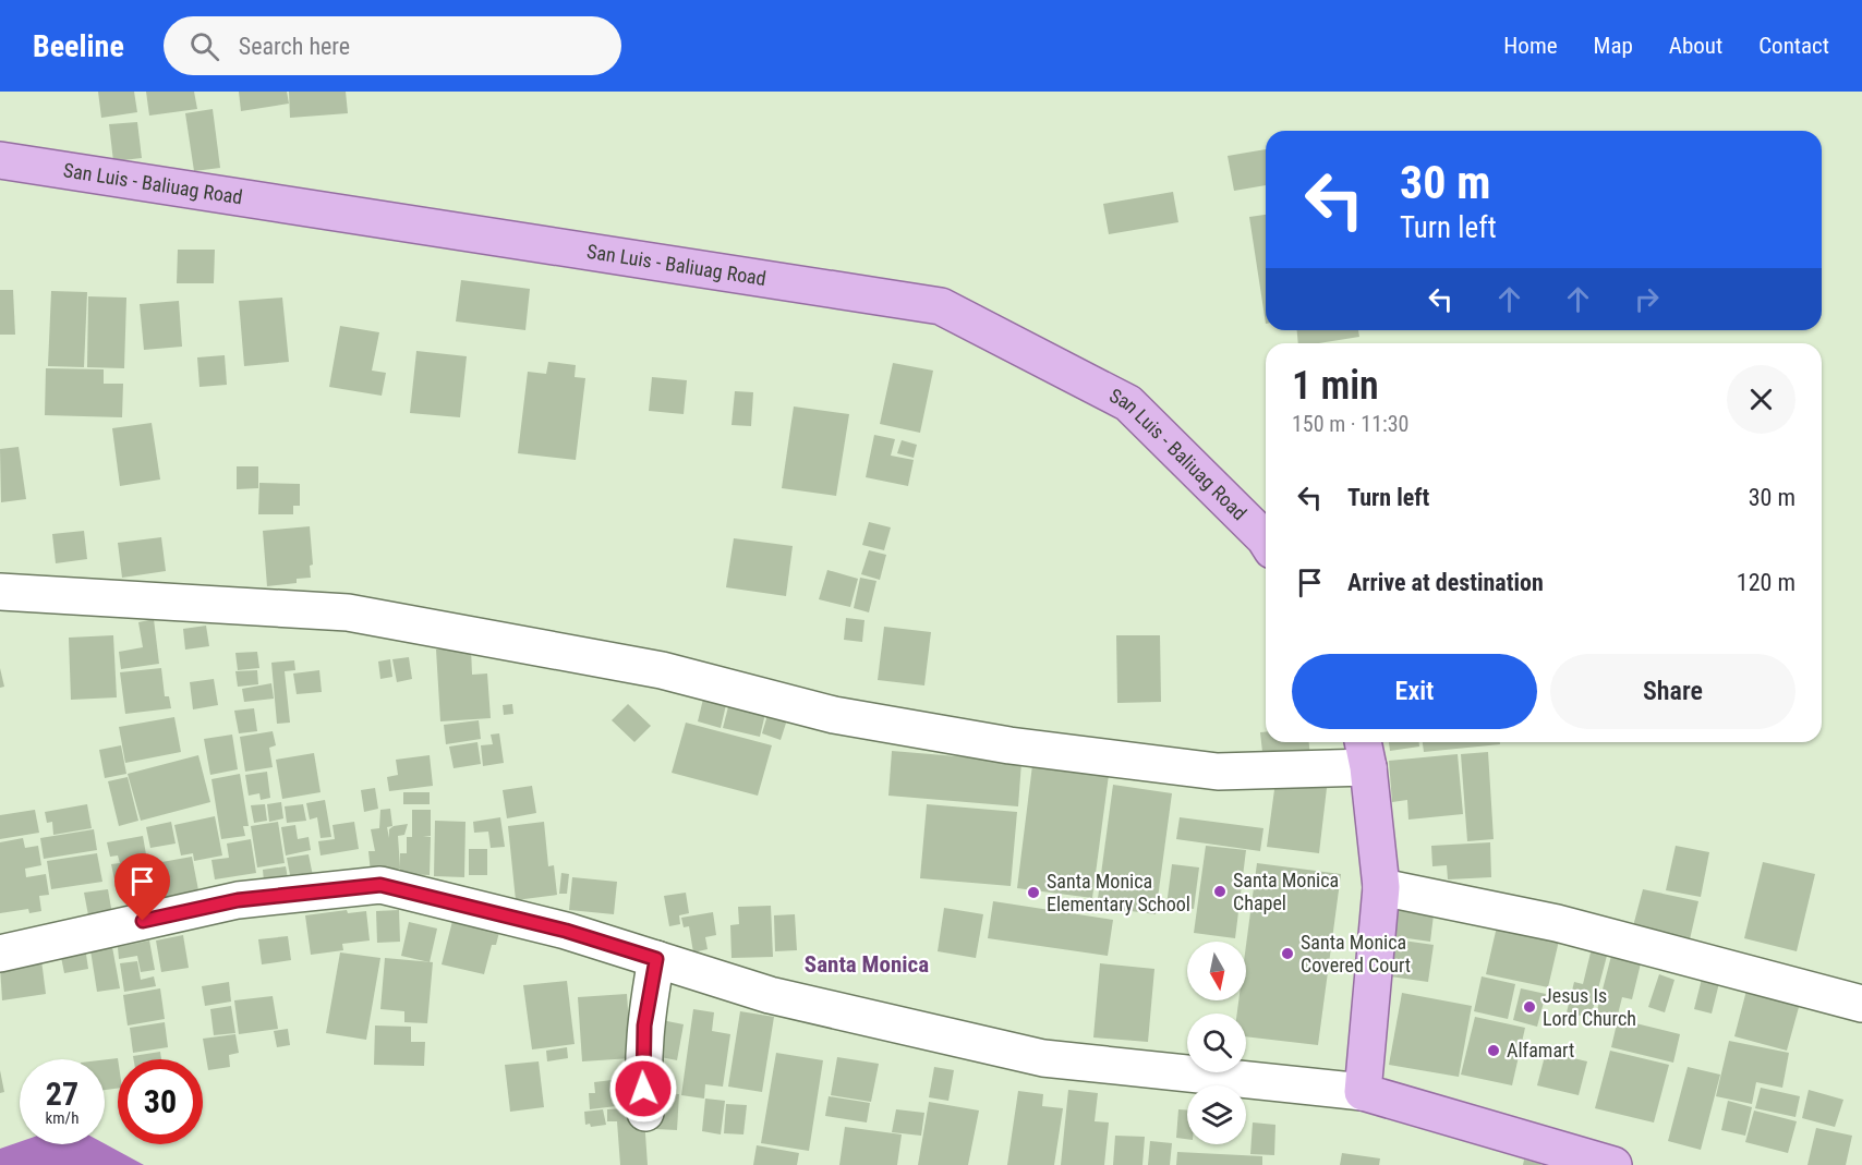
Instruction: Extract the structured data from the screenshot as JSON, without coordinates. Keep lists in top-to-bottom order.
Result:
{
  "streets": {
    "main road": ["San Luis - Baliuag Road"]
  },
  "districts": ["Santa Monica"],
  "places": [
    "Santa Monica Chapel",
    "Santa Monica Elementary School",
    "Santa Monica Covered Court",
    "Jesus Is Lord Church",
    "Alfamart"
  ],
  "north": "bottom",
  "page": {
    "header": "Beeline",
    "search": "Search here",
    "nav": [
      "Home",
      "Map",
      "About",
      "Contact"
    ],
    "turn": ["30 m", "Turn left"],
    "heading": ["1 min", "150 m · 11:30"],
    "list": [
      {
        "name": "Turn left",
        "value": "30 m"
      },
      {
        "name": "Arrive at destination",
        "value": "120 m"
      }
    ],
    "buttons": ["Exit", "Share"],
    "speed": "27 km/h",
    "limit": "30"
  }
}
